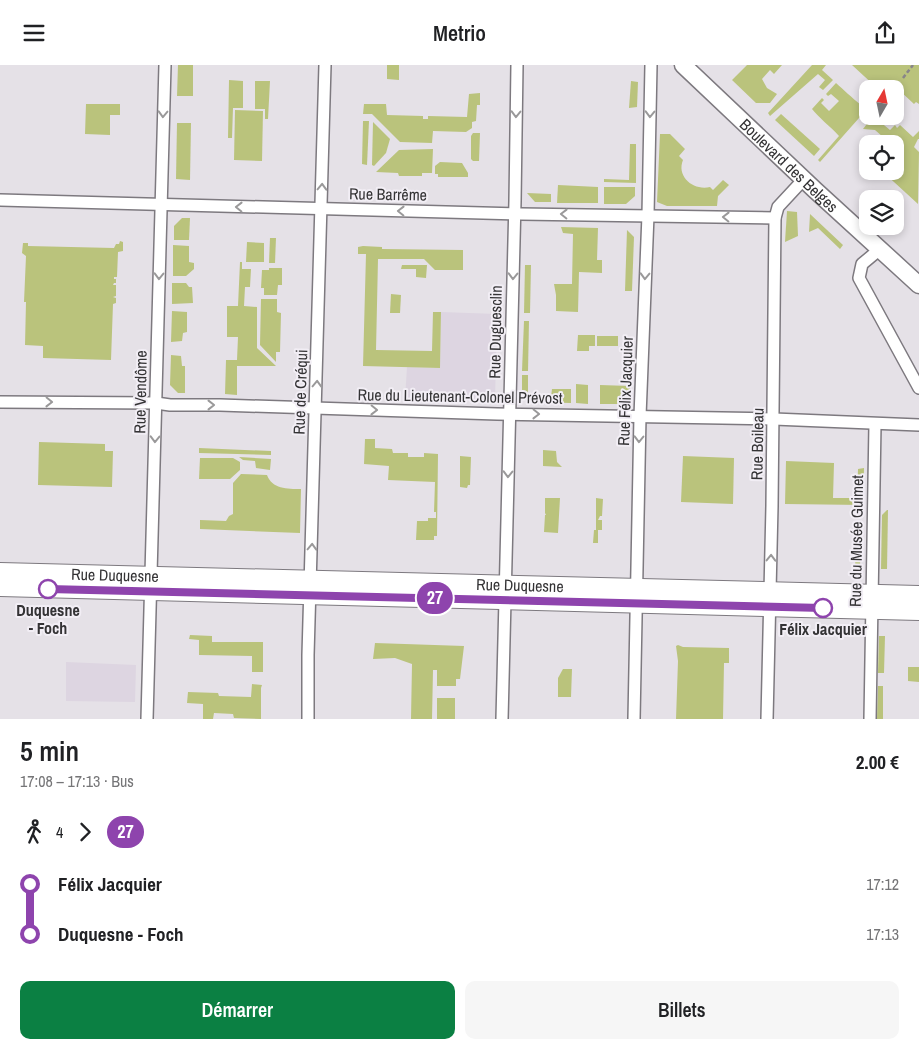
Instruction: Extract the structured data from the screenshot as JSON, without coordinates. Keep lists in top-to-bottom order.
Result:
{
  "streets": {
    "main road": ["Boulevard des Belges", "Rue Duquesne"],
    "street": [
      "Rue Barrême",
      "Rue Duguesclin",
      "Rue Félix Jacquier",
      "Rue Vendôme",
      "Rue de Créqui",
      "Rue du Lieutenant-Colonel Prévost",
      "Rue Boileau",
      "Rue du Musée Guimet"
    ]
  },
  "crossings": [
    ["Rue Barrême", "Rue Duguesclin"],
    ["Rue Barrême", "Rue Félix Jacquier"],
    ["Rue Barrême", "Rue Vendôme"],
    ["Rue Barrême", "Rue de Créqui"],
    ["Rue Barrême", "Rue Boileau"],
    ["Rue Duguesclin", "Rue du Lieutenant-Colonel Prévost"],
    ["Rue Duguesclin", "Rue Duquesne"],
    ["Rue Félix Jacquier", "Rue du Lieutenant-Colonel Prévost"],
    ["Rue Félix Jacquier", "Rue Duquesne"],
    ["Rue Vendôme", "Rue du Lieutenant-Colonel Prévost"],
    ["Rue Vendôme", "Rue Duquesne"],
    ["Rue de Créqui", "Rue du Lieutenant-Colonel Prévost"],
    ["Rue de Créqui", "Rue Duquesne"],
    ["Rue du Lieutenant-Colonel Prévost", "Rue Boileau"],
    ["Rue du Lieutenant-Colonel Prévost", "Rue du Musée Guimet"],
    ["Rue Boileau", "Rue Duquesne"],
    ["Rue du Musée Guimet", "Rue Duquesne"]
  ],
  "one_way": [
    "Rue Barrême",
    "Rue Duguesclin",
    "Rue Félix Jacquier",
    "Rue Vendôme",
    "Rue de Créqui",
    "Rue du Lieutenant-Colonel Prévost",
    "Rue Boileau"
  ],
  "places": ["Duquesne - Foch", "Félix Jacquier"],
  "lines": ["bus line 27"],
  "north": "top",
  "page": {
    "header": "Metrio",
    "on_map": "27",
    "heading": ["5 min", "17:08 – 17:13 · Bus", "2.00 €"],
    "legs": ["4", "27"],
    "list": [
      {
        "name": "Félix Jacquier",
        "value": "17:12"
      },
      {
        "name": "Duquesne - Foch",
        "value": "17:13"
      }
    ],
    "buttons": ["Démarrer", "Billets"]
  }
}
